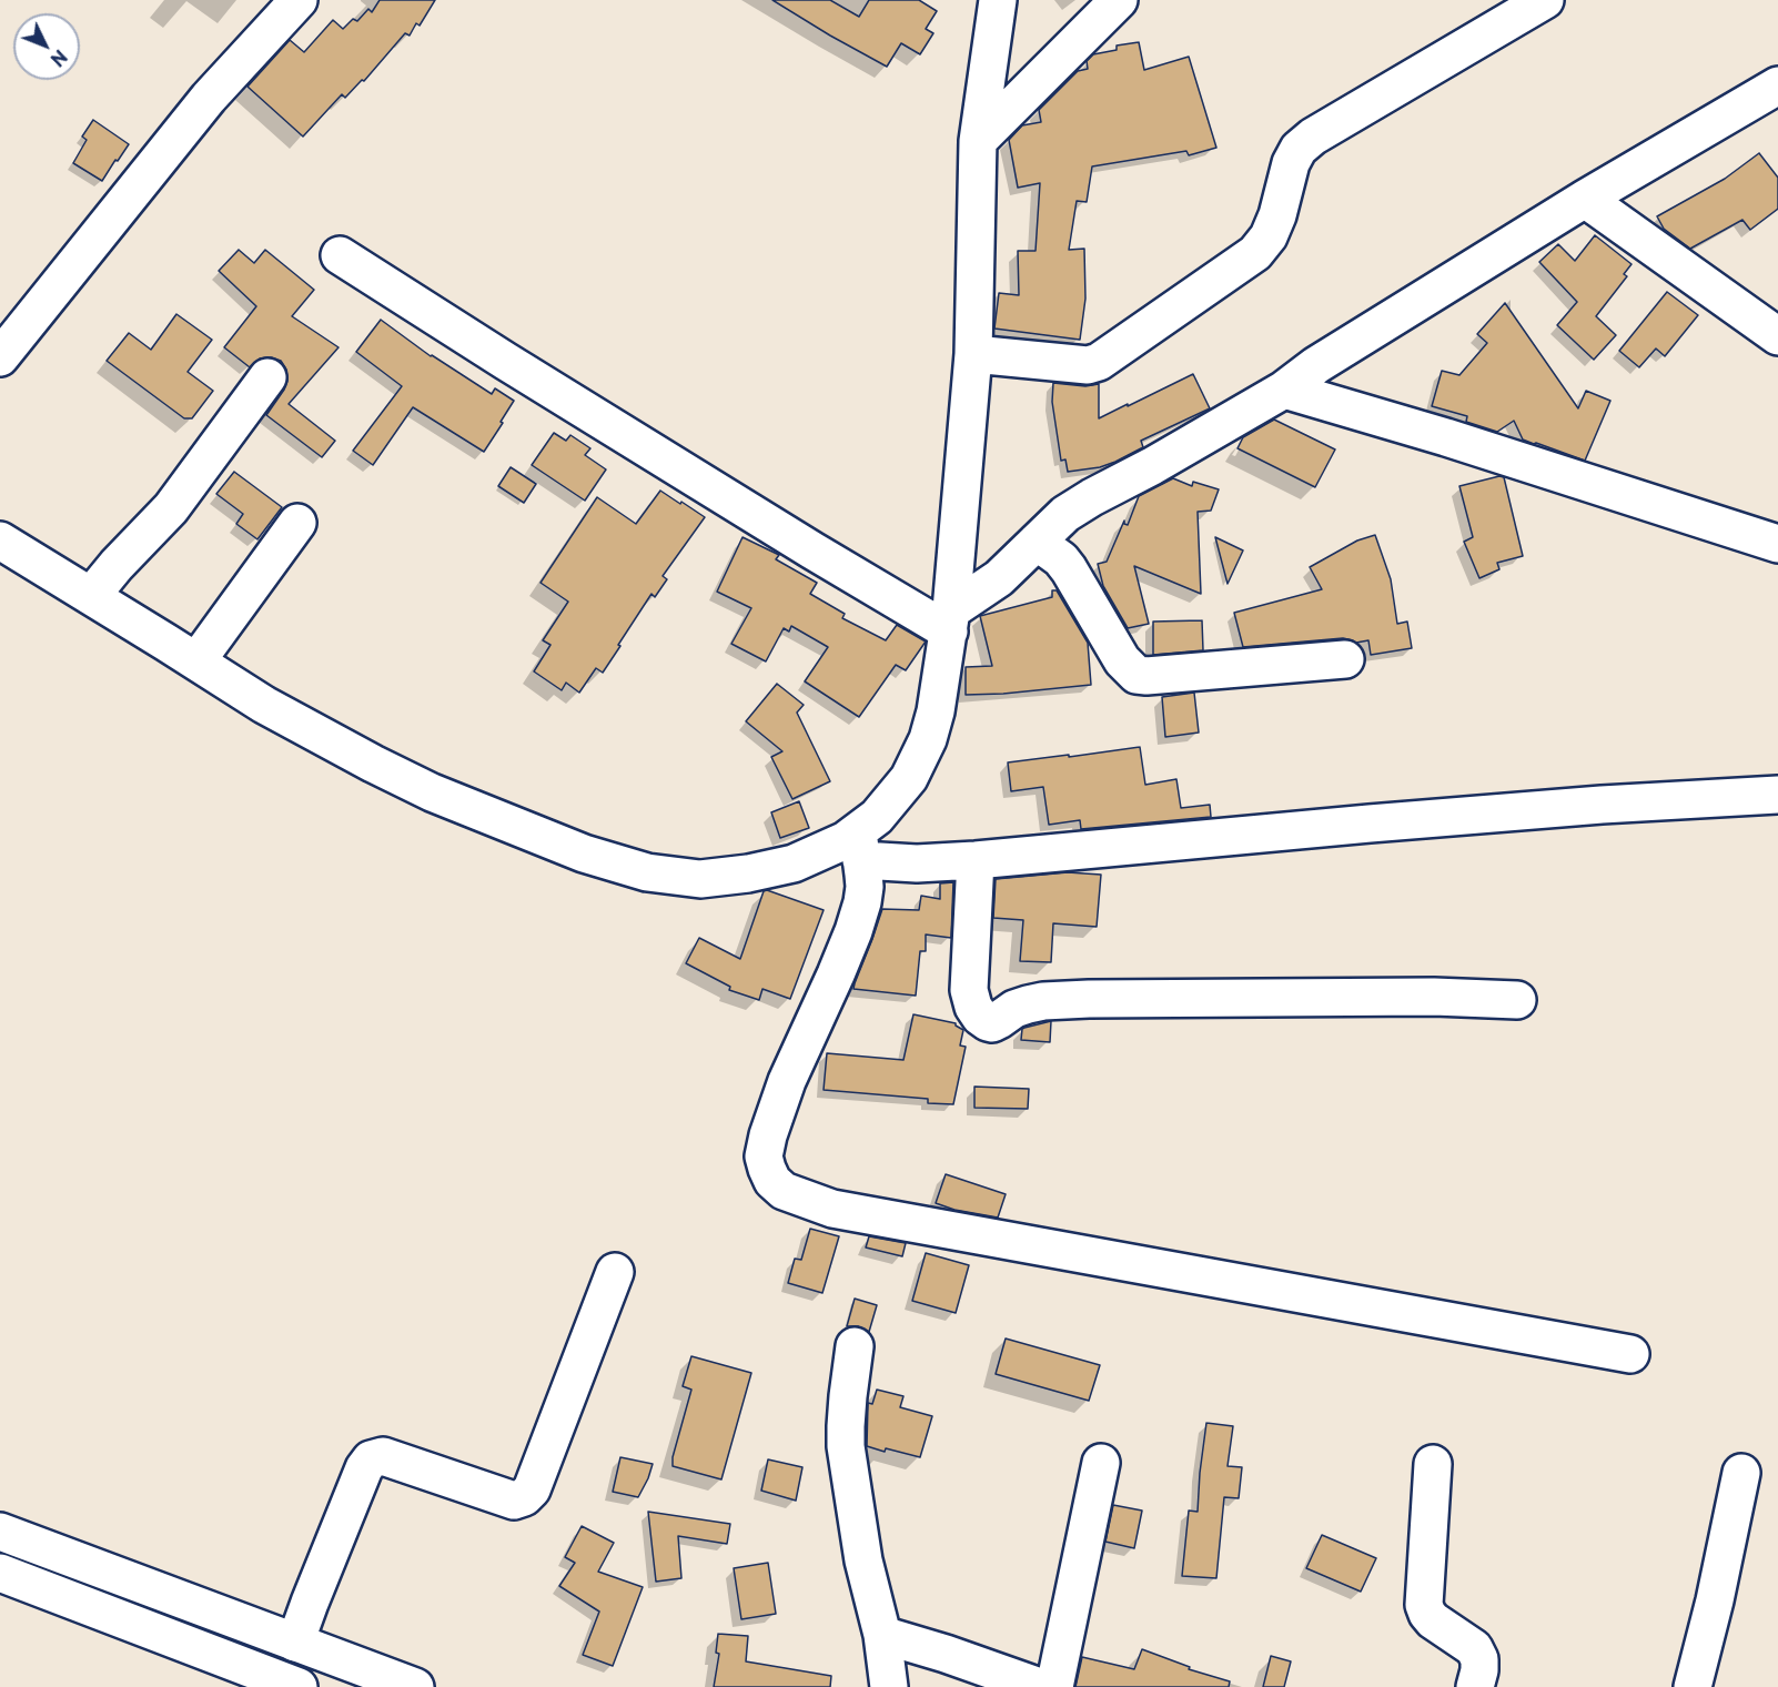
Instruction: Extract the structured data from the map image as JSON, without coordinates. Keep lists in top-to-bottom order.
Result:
{
  "north": "bottom right"
}
